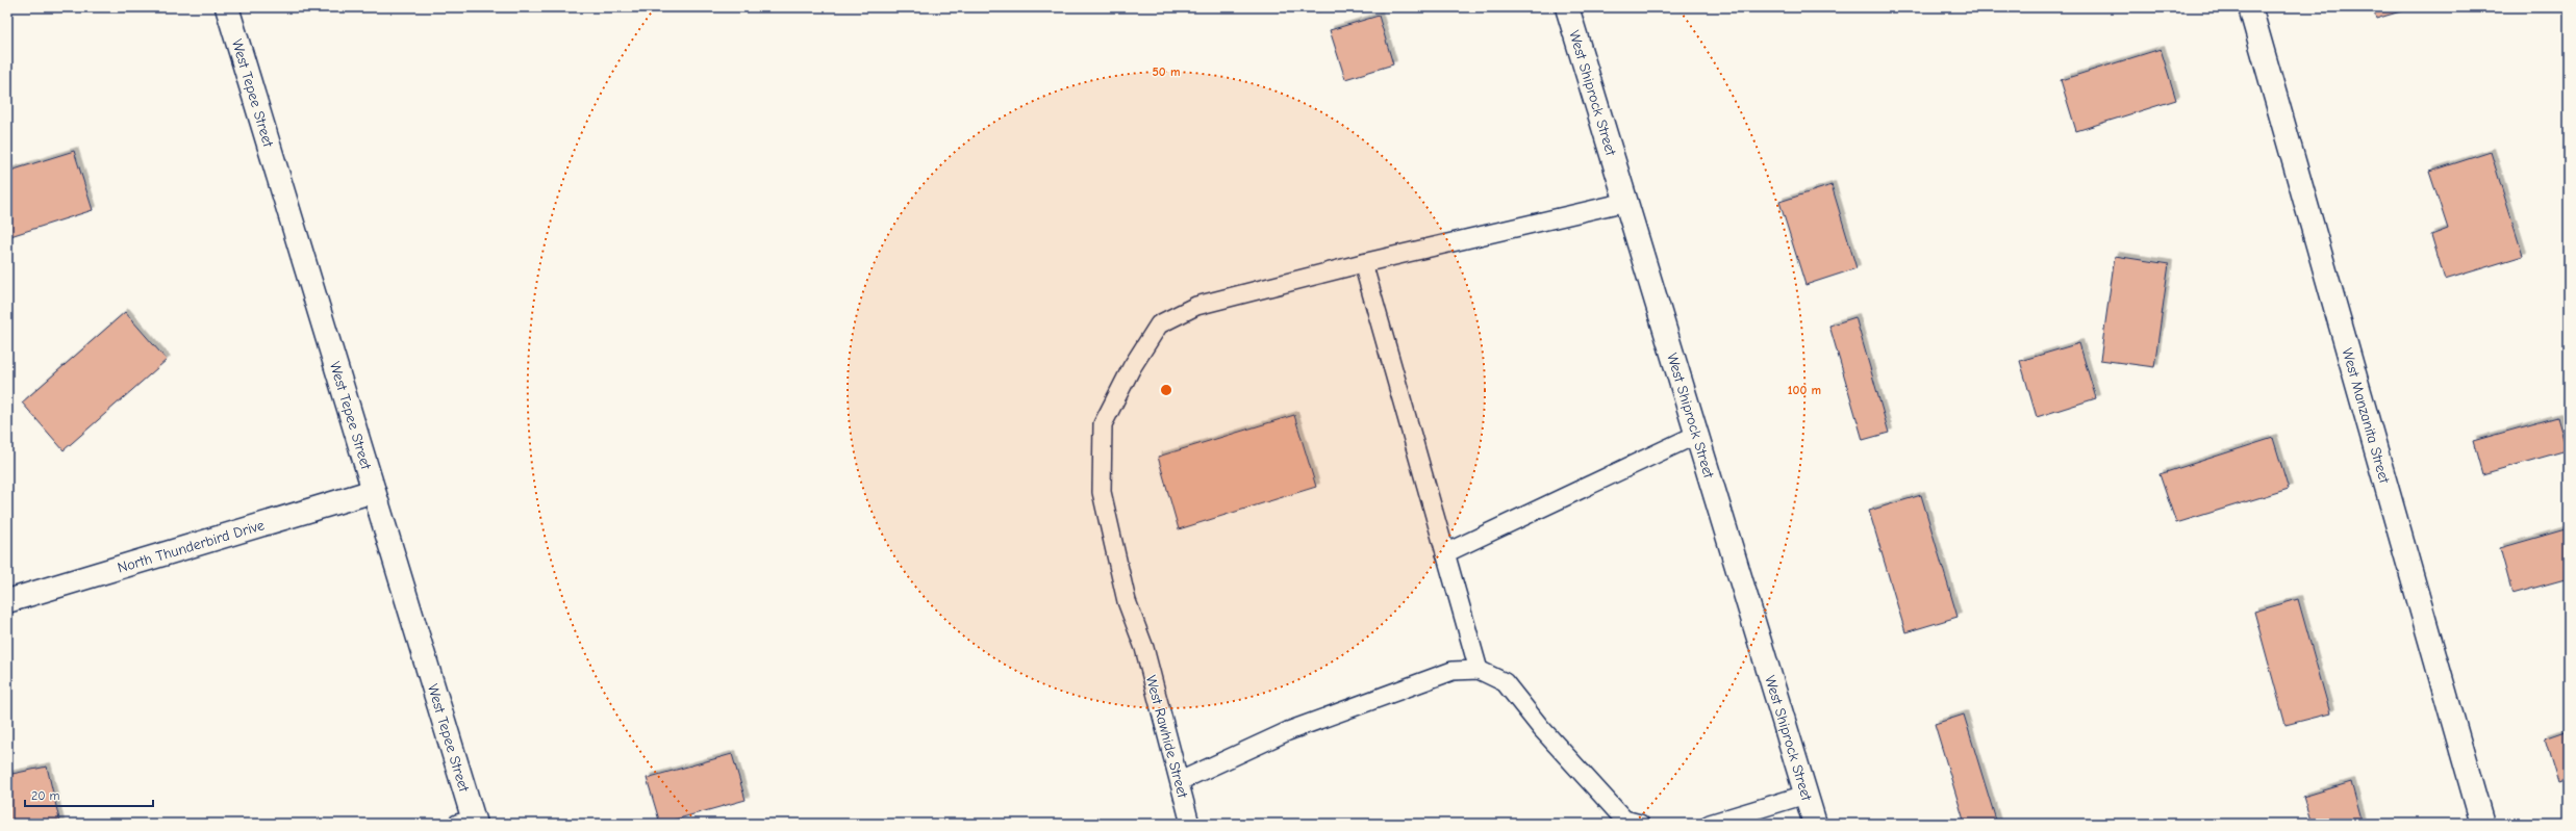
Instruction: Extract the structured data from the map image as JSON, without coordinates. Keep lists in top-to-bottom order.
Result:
{
  "streets": {
    "street": [
      "West Tepee Street",
      "West Shiprock Street",
      "West Manzanita Street",
      "North Thunderbird Drive"
    ],
    "lane": ["West Rawhide Street"]
  },
  "crossings": [
    ["West Tepee Street", "North Thunderbird Drive"],
    ["West Shiprock Street", "West Rawhide Street"]
  ],
  "scale_bar": "20 m",
  "rings": ["50 m", "100 m"]
}
